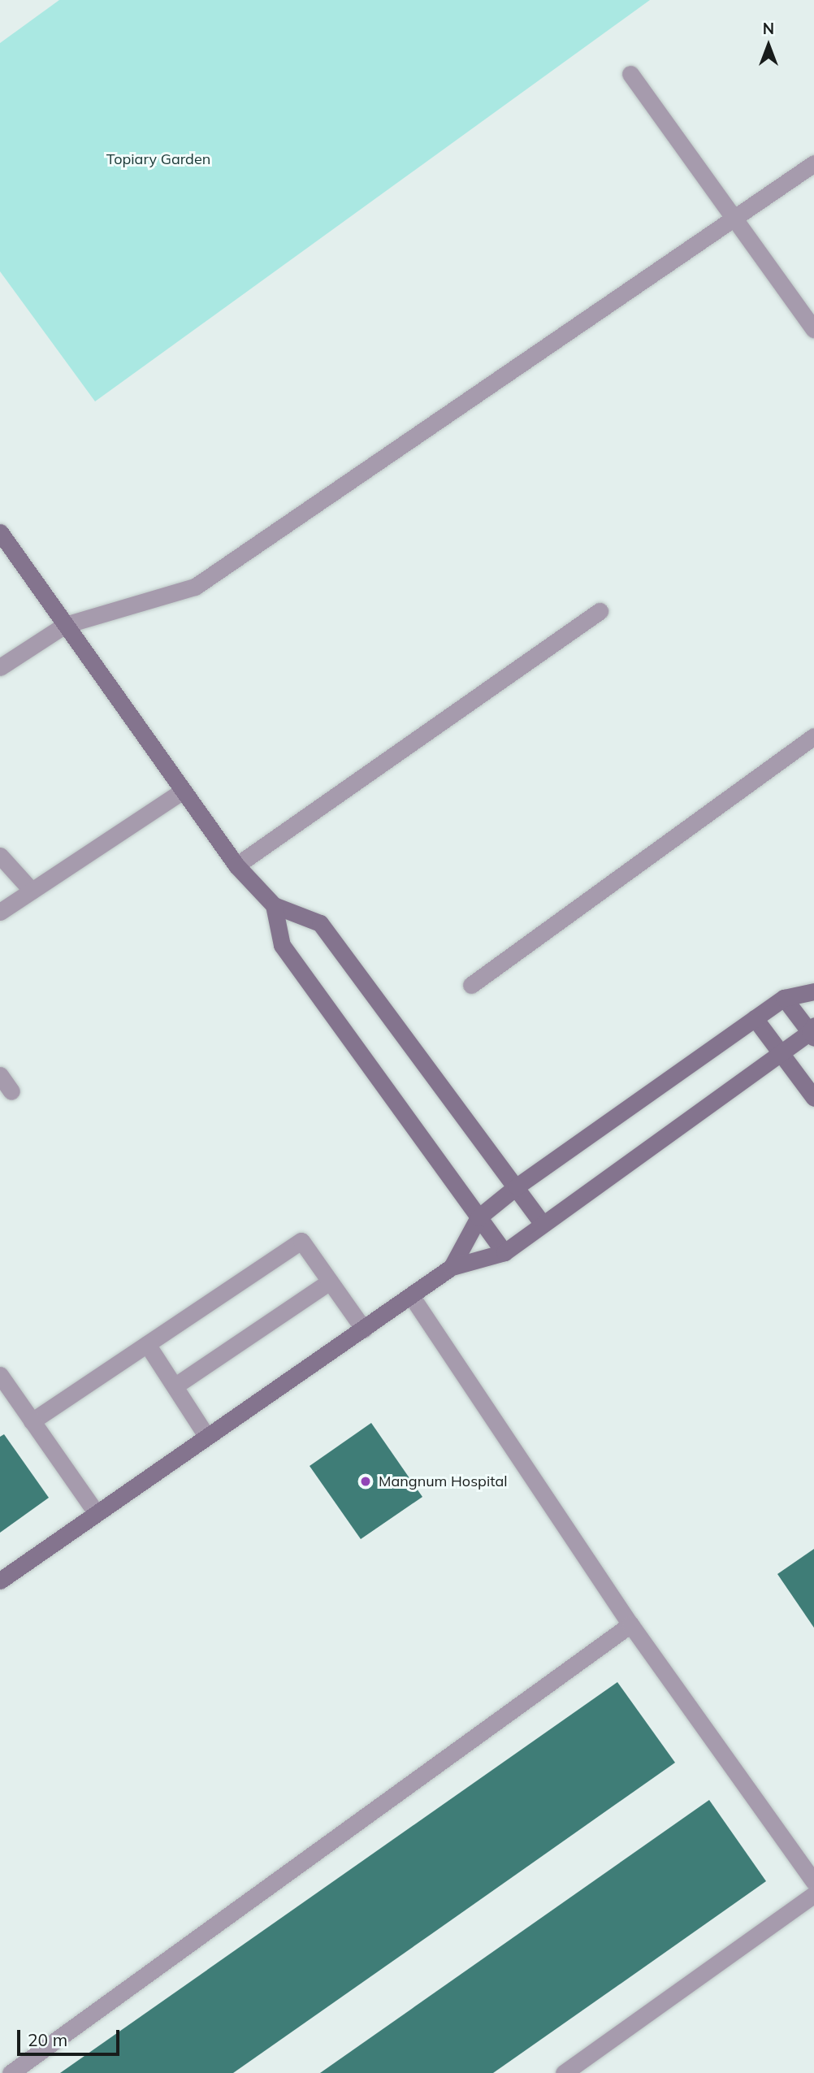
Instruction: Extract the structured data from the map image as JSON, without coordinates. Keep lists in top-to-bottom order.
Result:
{
  "parks": ["Topiary Garden"],
  "places": ["Mangnum Hospital"],
  "scale_bar": "20 m",
  "north": "top"
}
